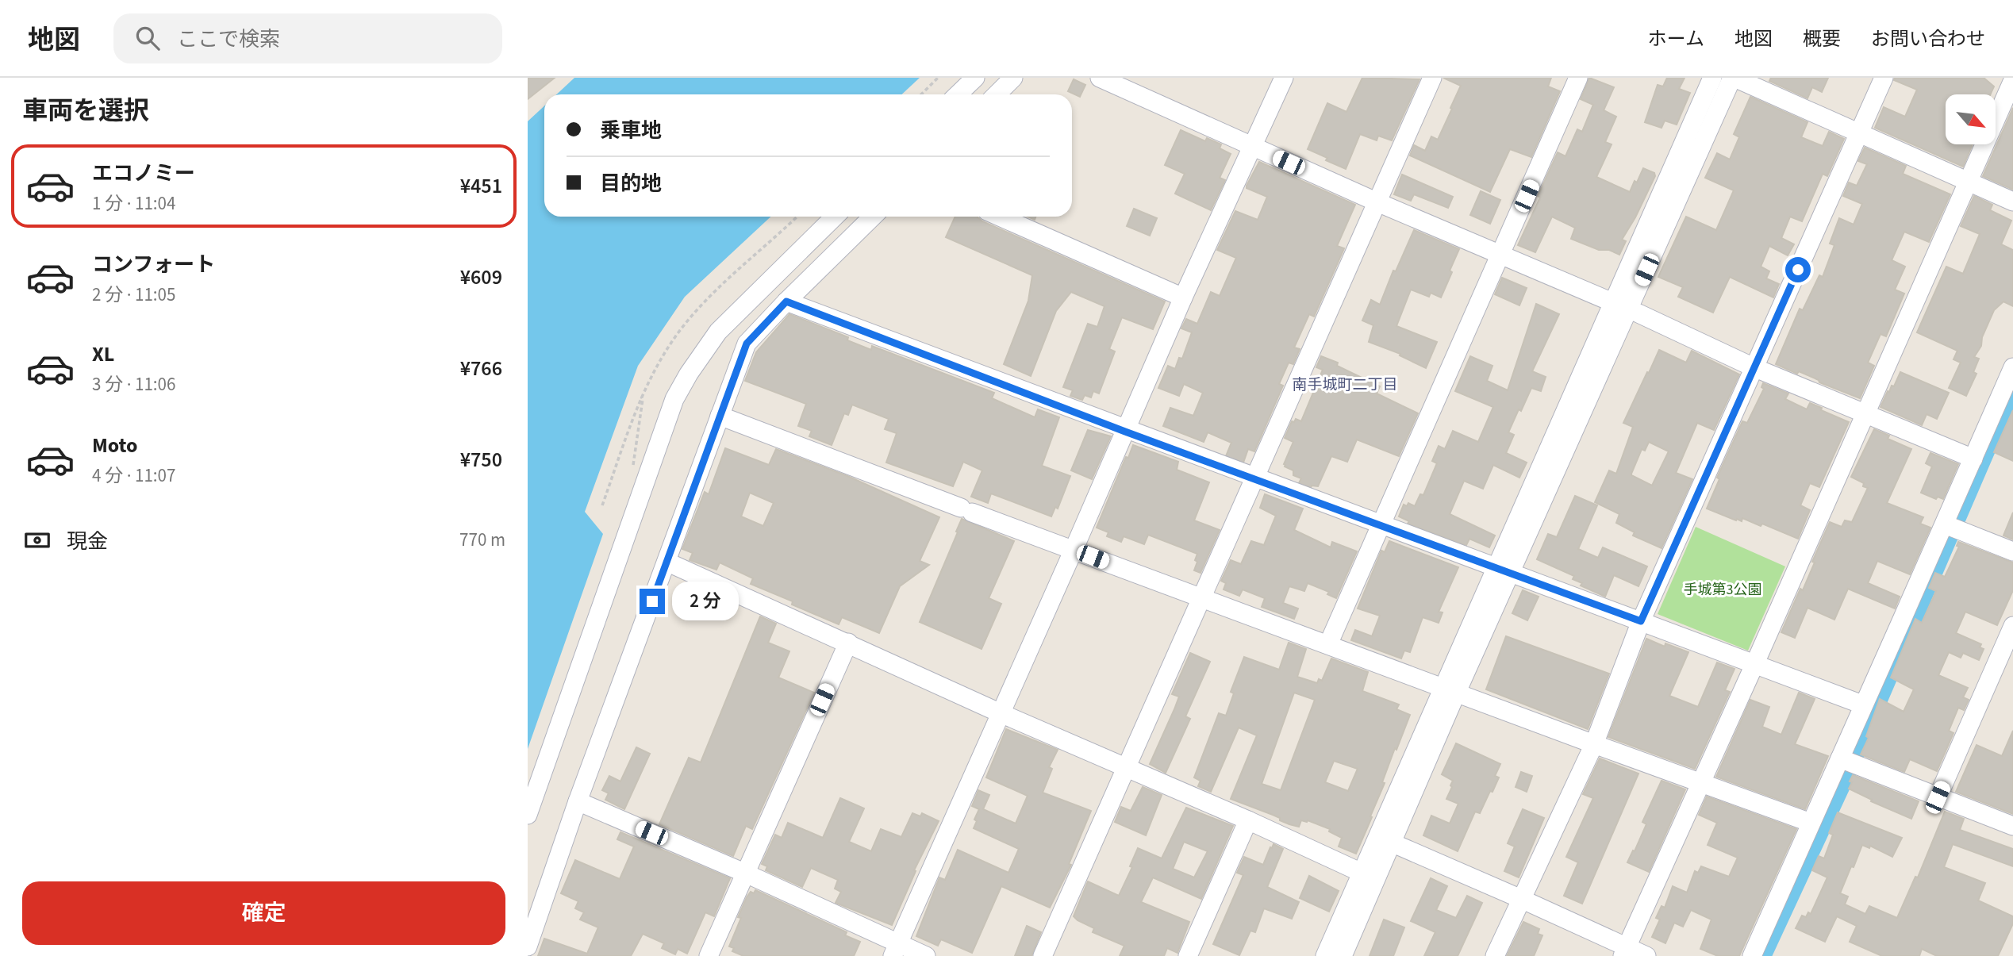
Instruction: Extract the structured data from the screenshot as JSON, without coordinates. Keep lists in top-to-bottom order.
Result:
{
  "districts": ["南手城町二丁目"],
  "parks": ["手城第3公園"],
  "north": "bottom right",
  "page": {
    "header": "地図",
    "search": "ここで検索",
    "nav": [
      "ホーム",
      "地図",
      "概要",
      "お問い合わせ"
    ],
    "heading": "車両を選択",
    "banner": ["乗車地", "目的地"],
    "list": [
      {
        "name": "エコノミー",
        "note": "1 分 · 11:04",
        "value": "¥451"
      },
      {
        "name": "コンフォート",
        "note": "2 分 · 11:05",
        "value": "¥609"
      },
      {
        "name": "XL",
        "note": "3 分 · 11:06",
        "value": "¥766"
      },
      {
        "name": "Moto",
        "note": "4 分 · 11:07",
        "value": "¥750"
      }
    ],
    "pay": ["現金", "770 m"],
    "bubble": "2 分",
    "buttons": "確定"
  }
}
